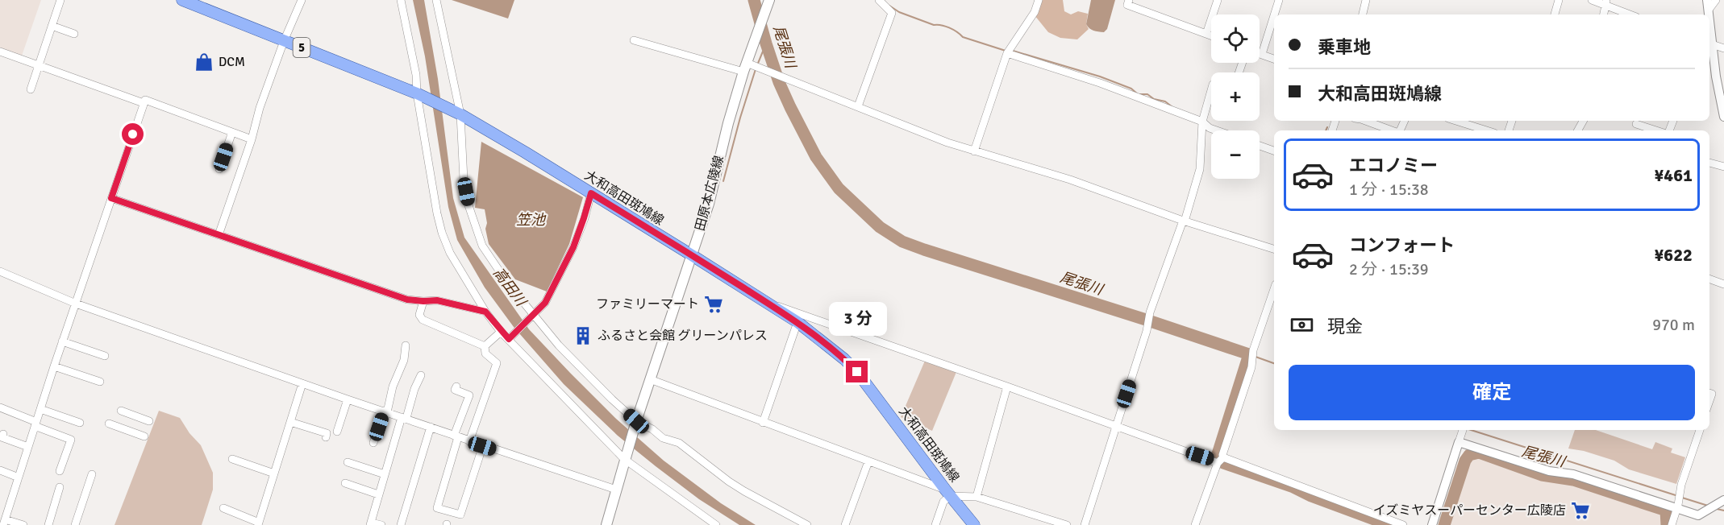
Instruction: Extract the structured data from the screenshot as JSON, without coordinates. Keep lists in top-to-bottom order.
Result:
{
  "streets": {
    "main road": ["5", "田原本広陵線", "大和高田斑鳩線"]
  },
  "crossings": [
    ["田原本広陵線", "大和高田斑鳩線"]
  ],
  "water": ["尾張川", "笠池", "高田川"],
  "places": {
    "shop": ["DCM"],
    "supermarket": ["ファミリーマート", "イズミヤスーパーセンター広陵店"],
    "building": ["ふるさと会館 グリーンパレス"]
  },
  "page": {
    "map_buttons": ["+", "−"],
    "banner": ["乗車地", "大和高田斑鳩線"],
    "list": [
      {
        "name": "エコノミー",
        "note": "1 分 · 15:38",
        "value": "¥461"
      },
      {
        "name": "コンフォート",
        "note": "2 分 · 15:39",
        "value": "¥622"
      }
    ],
    "pay": ["現金", "970 m"],
    "bubble": "3 分",
    "buttons": "確定"
  }
}
